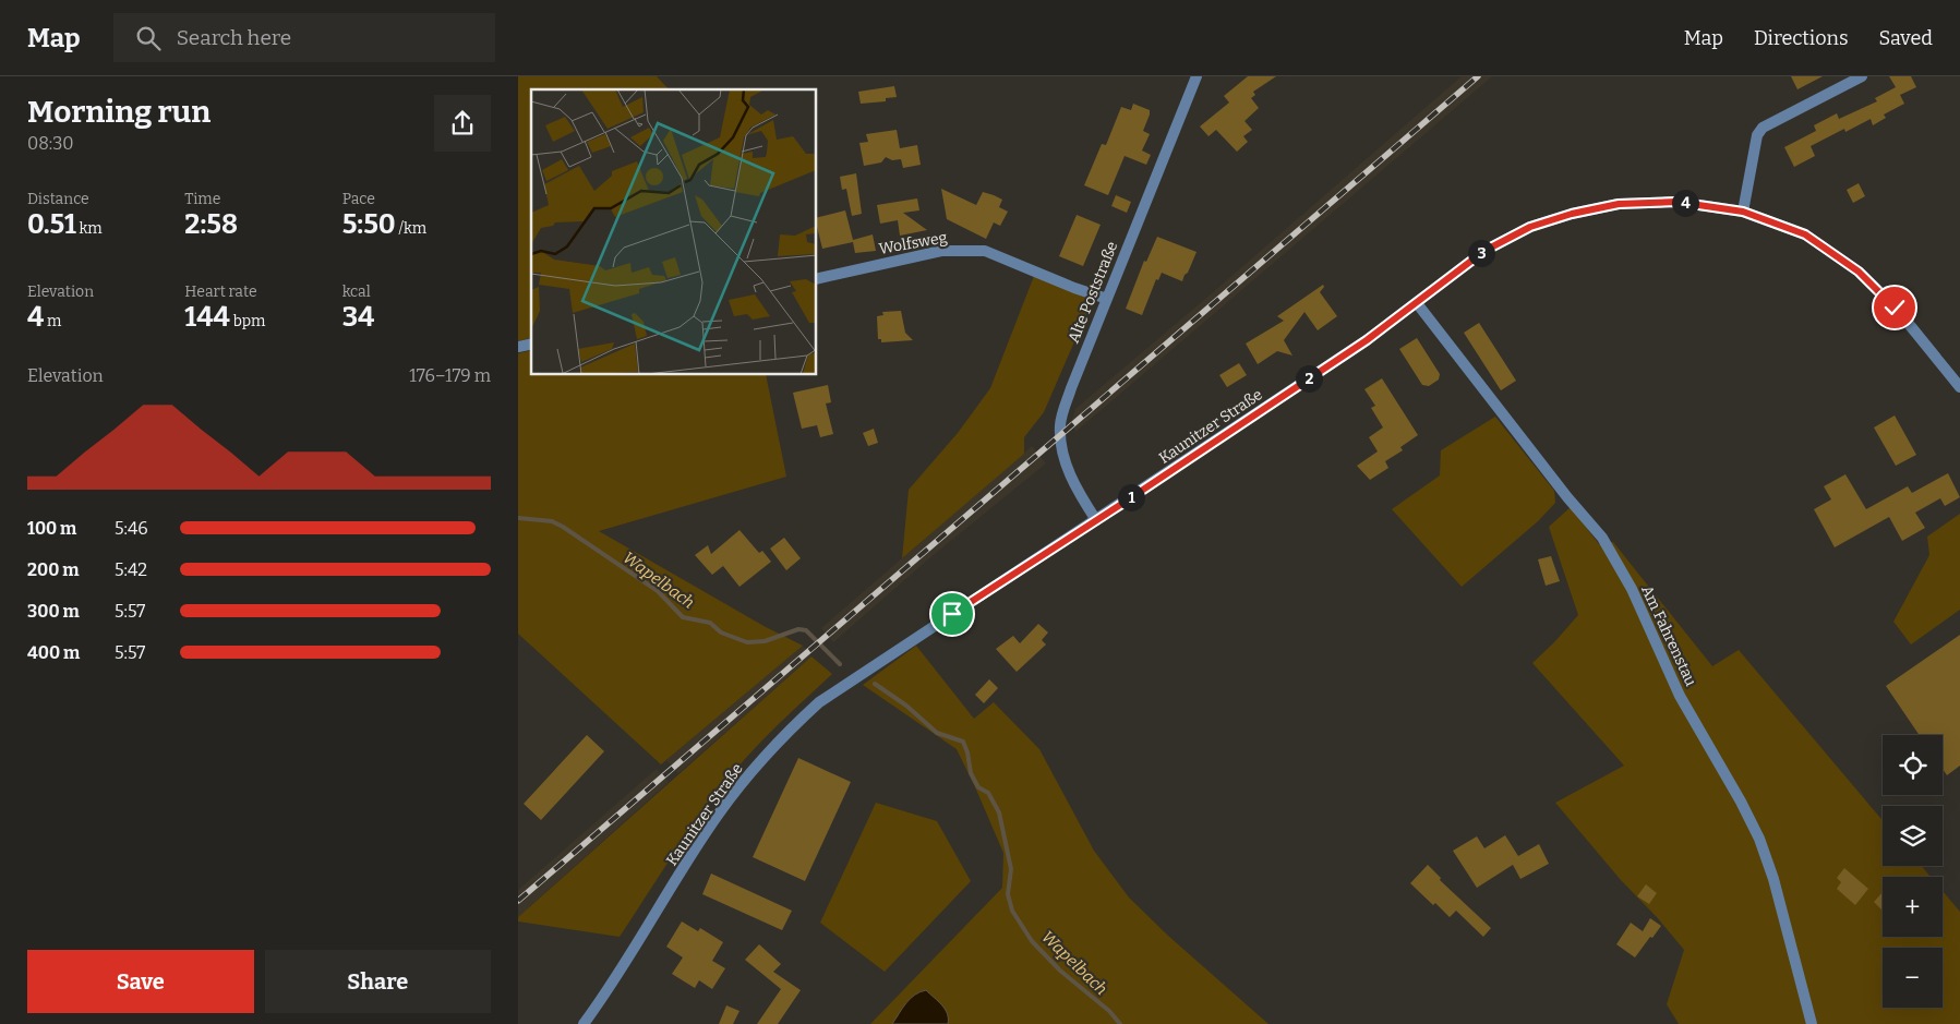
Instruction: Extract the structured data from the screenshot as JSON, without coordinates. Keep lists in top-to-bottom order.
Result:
{
  "streets": {
    "street": [
      "Wolfsweg",
      "Alte Poststraße",
      "Kaunitzer Straße",
      "Am Fahrenstau"
    ]
  },
  "crossings": [
    ["Wolfsweg", "Alte Poststraße"],
    ["Alte Poststraße", "Kaunitzer Straße"],
    ["Kaunitzer Straße", "Am Fahrenstau"]
  ],
  "water": ["Wapelbach"],
  "page": {
    "header": "Map",
    "search": "Search here",
    "nav": ["Map", "Directions", "Saved"],
    "heading": ["Morning run", "08:30"],
    "stats": [
      ["Distance", "0.51 km"],
      ["Time", "2:58"],
      ["Pace", "5:50 /km"],
      ["Elevation", "4 m"],
      ["Heart rate", "144 bpm"],
      ["kcal", "34"]
    ],
    "pins": [
      "4",
      "3",
      "2",
      "1"
    ],
    "chart": ["Elevation", "176–179 m"],
    "list": [
      {
        "name": "100 m",
        "note": "5:46"
      },
      {
        "name": "200 m",
        "note": "5:42"
      },
      {
        "name": "300 m",
        "note": "5:57"
      },
      {
        "name": "400 m",
        "note": "5:57"
      }
    ],
    "map_buttons": ["+", "−"],
    "buttons": ["Save", "Share"]
  }
}
